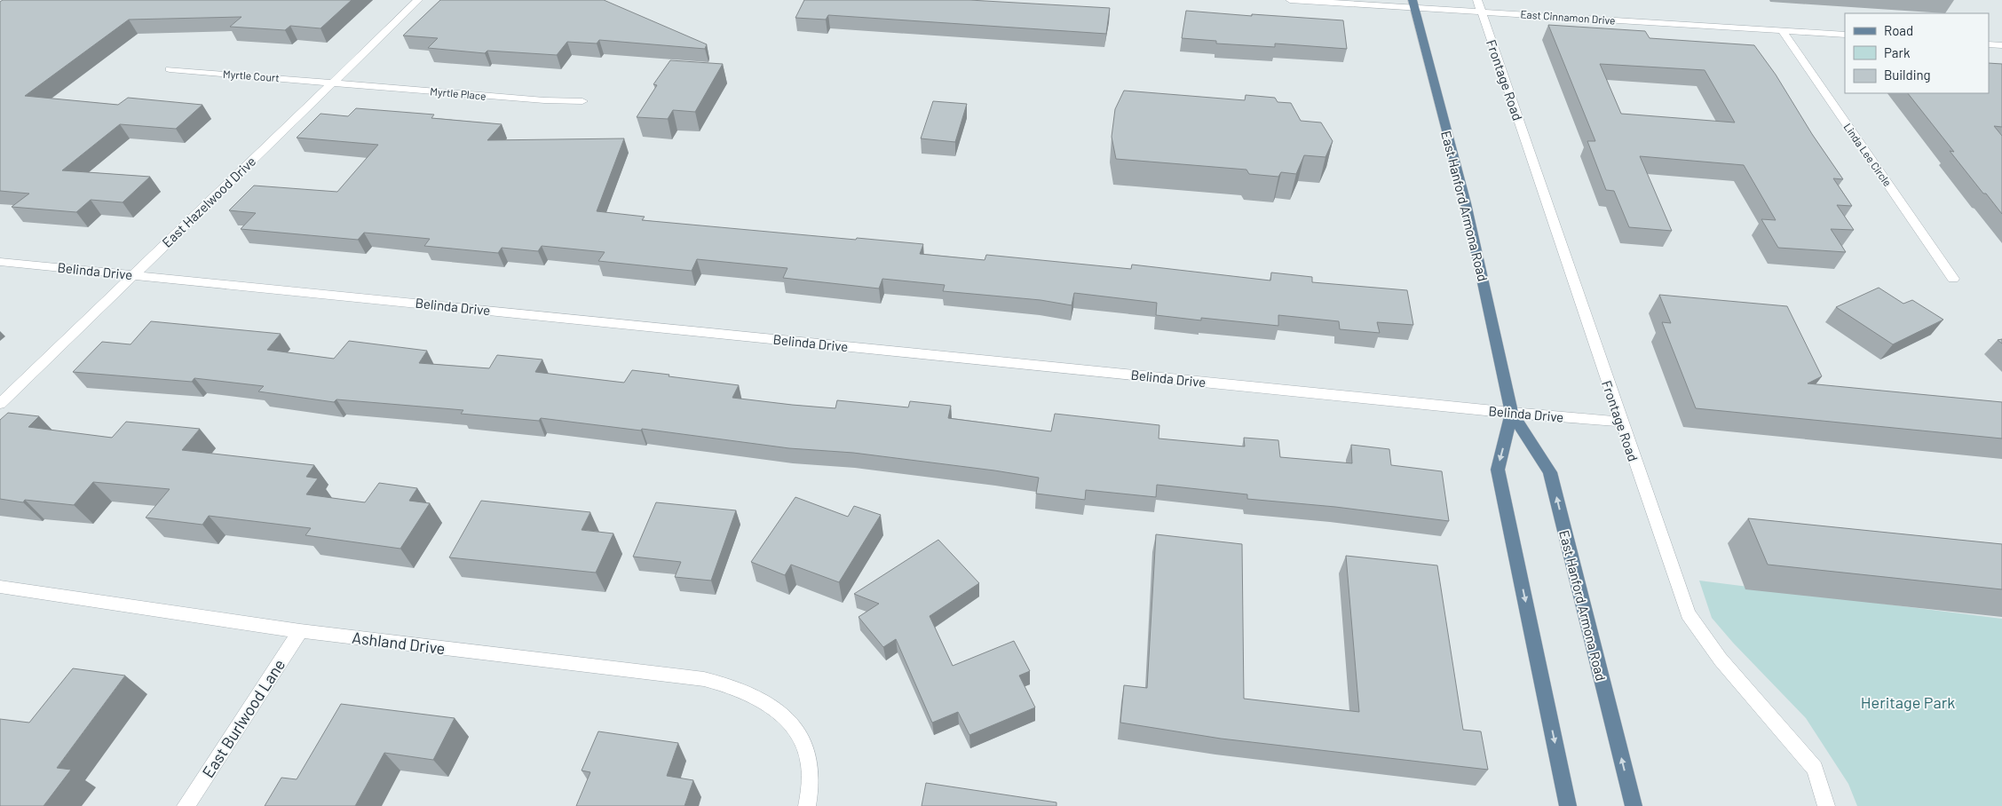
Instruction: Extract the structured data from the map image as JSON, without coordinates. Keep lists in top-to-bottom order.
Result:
{
  "streets": {
    "main road": ["East Hanford Armona Road"],
    "street": [
      "East Cinnamon Drive",
      "Myrtle Court",
      "Frontage Road",
      "Myrtle Place",
      "Linda Lee Circle",
      "East Hazelwood Drive",
      "Belinda Drive",
      "Ashland Drive",
      "East Burlwood Lane"
    ]
  },
  "crossings": [
    ["East Cinnamon Drive", "Frontage Road"],
    ["East Cinnamon Drive", "Linda Lee Circle"],
    ["East Cinnamon Drive", "East Hanford Armona Road"],
    ["Myrtle Court", "Myrtle Place"],
    ["Myrtle Court", "East Hazelwood Drive"],
    ["Frontage Road", "Belinda Drive"],
    ["Myrtle Place", "East Hazelwood Drive"],
    ["East Hazelwood Drive", "Belinda Drive"],
    ["East Hanford Armona Road", "Belinda Drive"],
    ["Ashland Drive", "East Burlwood Lane"]
  ],
  "parks": ["Heritage Park"],
  "legend": ["Road", "Park", "Building"]
}
